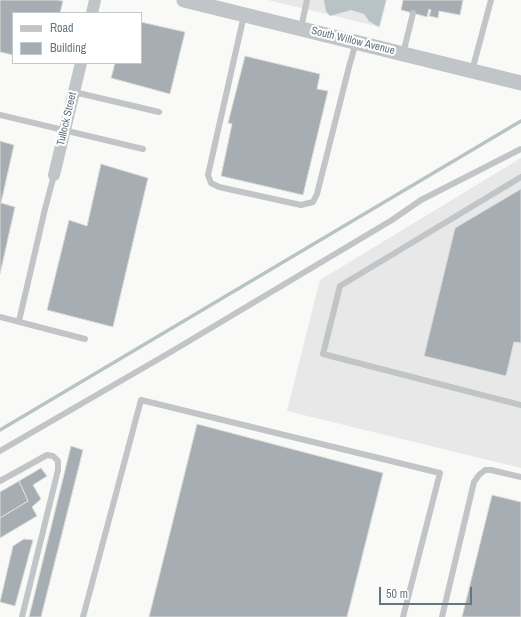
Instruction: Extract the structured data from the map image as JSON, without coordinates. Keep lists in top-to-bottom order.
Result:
{
  "streets": {
    "street": ["South Willow Avenue", "Tullock Street"]
  },
  "legend": ["Road", "Building"],
  "scale_bar": "50 m"
}
